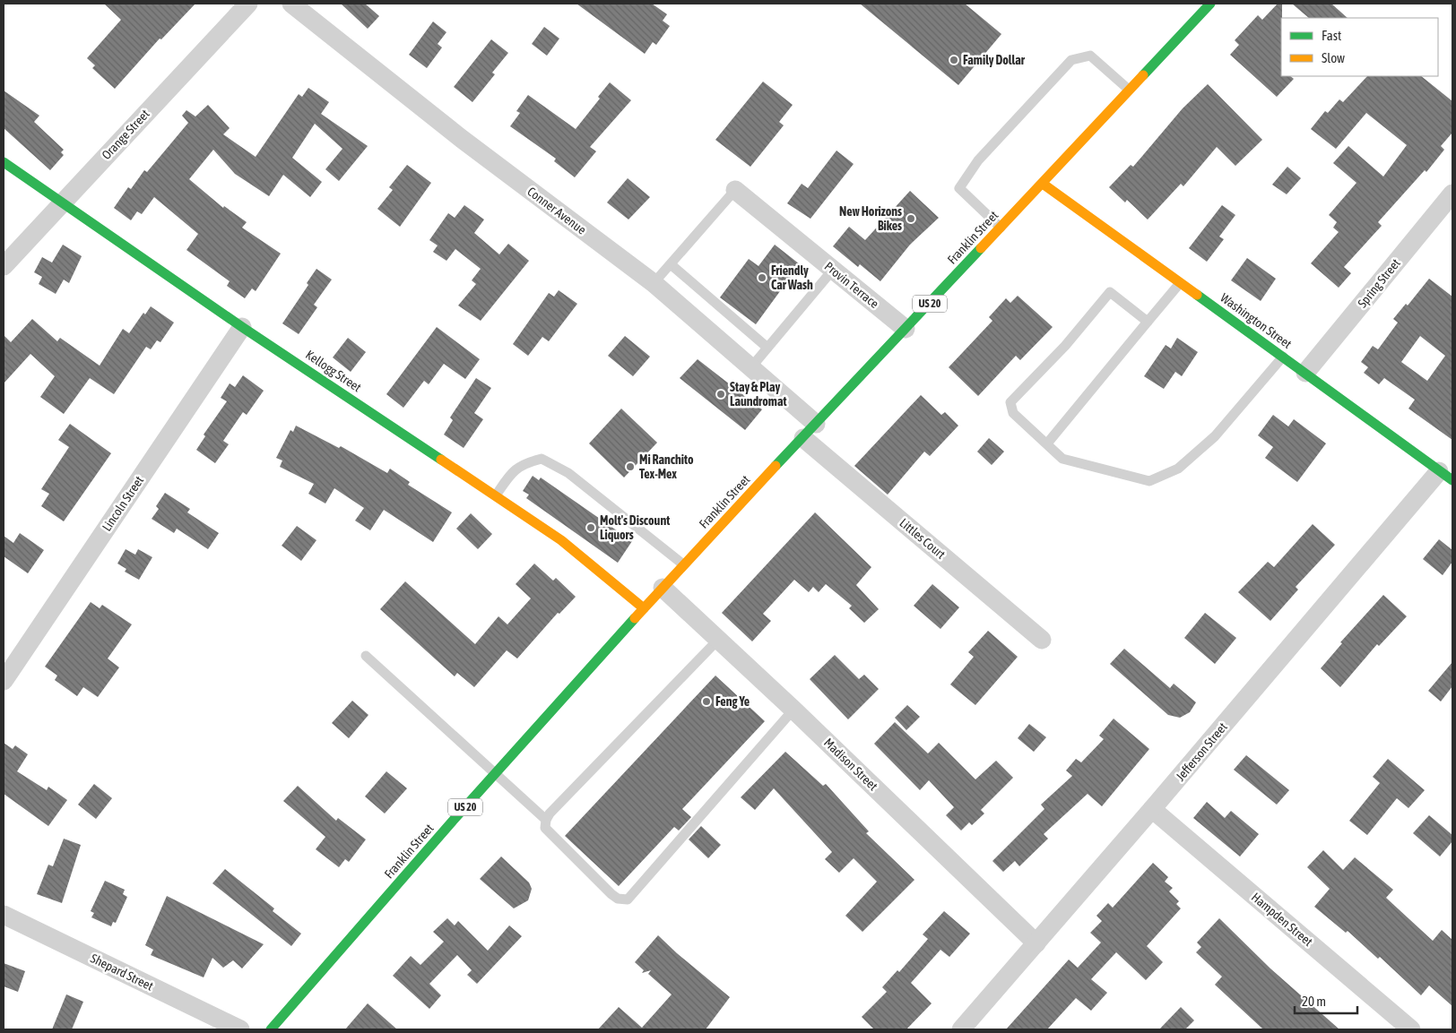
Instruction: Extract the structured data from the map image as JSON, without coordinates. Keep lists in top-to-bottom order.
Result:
{
  "streets": {
    "main road": [
      "Franklin Street",
      "US 20",
      "Washington Street",
      "Kellogg Street"
    ],
    "street": [
      "Orange Street",
      "Conner Avenue",
      "Spring Street",
      "Provin Terrace",
      "Lincoln Street",
      "Littles Court",
      "Jefferson Street",
      "Madison Street",
      "Hampden Street",
      "Shepard Street"
    ]
  },
  "crossings": [
    ["Orange Street", "Kellogg Street"],
    ["Conner Avenue", "Franklin Street"],
    ["Conner Avenue", "Littles Court"],
    ["Franklin Street", "Provin Terrace"],
    ["Franklin Street", "Washington Street"],
    ["Franklin Street", "Kellogg Street"],
    ["Franklin Street", "Littles Court"],
    ["Franklin Street", "Madison Street"],
    ["Spring Street", "Washington Street"],
    ["Washington Street", "Jefferson Street"],
    ["Kellogg Street", "Lincoln Street"],
    ["Jefferson Street", "Madison Street"],
    ["Jefferson Street", "Hampden Street"]
  ],
  "places": [
    "Family Dollar",
    "New Horizons Bikes",
    "Friendly Car Wash",
    "Stay & Play Laundromat",
    "Mi Ranchito Tex-Mex",
    "Molt's Discount Liquors",
    "Feng Ye"
  ],
  "legend": ["Fast", "Slow"],
  "scale_bar": "20 m"
}
